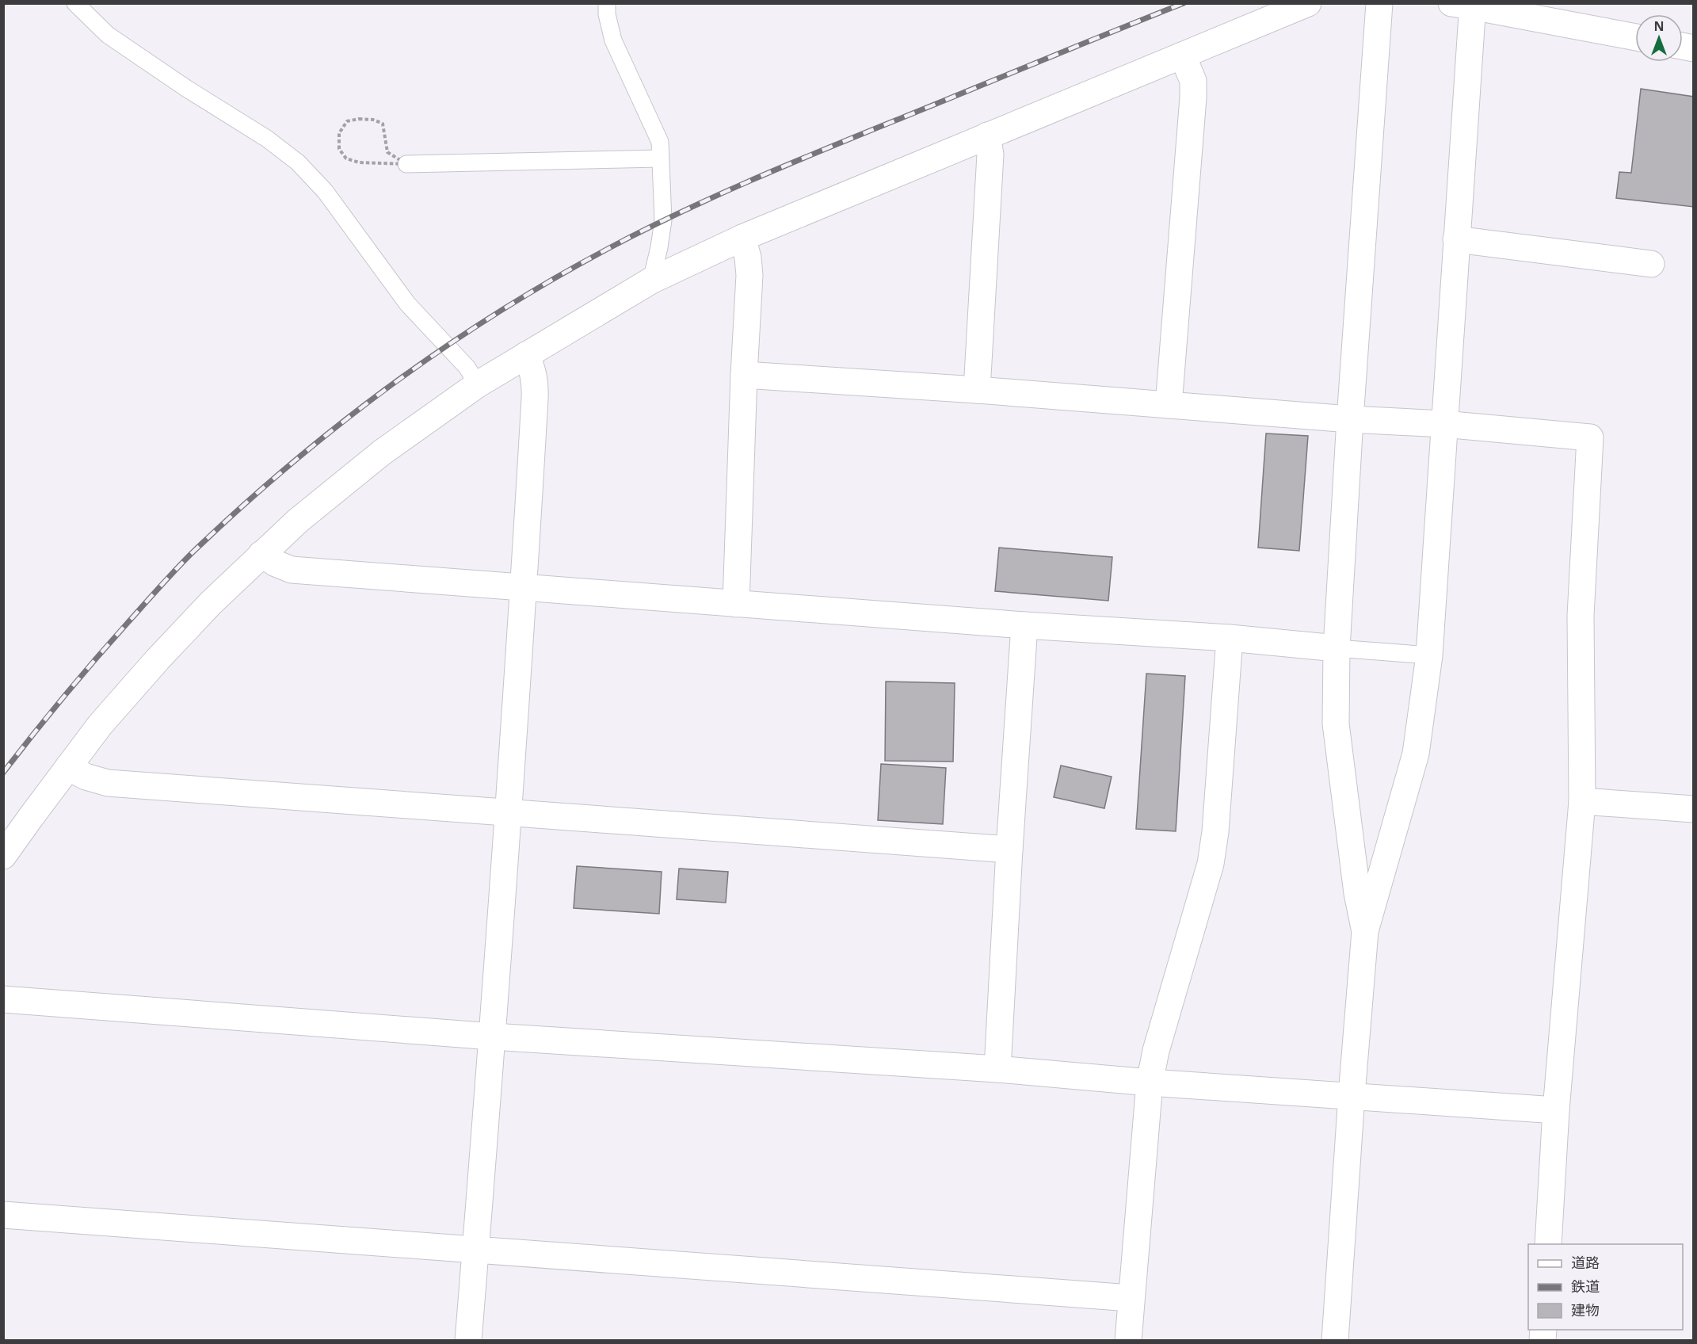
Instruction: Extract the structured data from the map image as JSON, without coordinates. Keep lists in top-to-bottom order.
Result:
{
  "legend": ["道路", "鉄道", "建物"],
  "north": "top"
}
